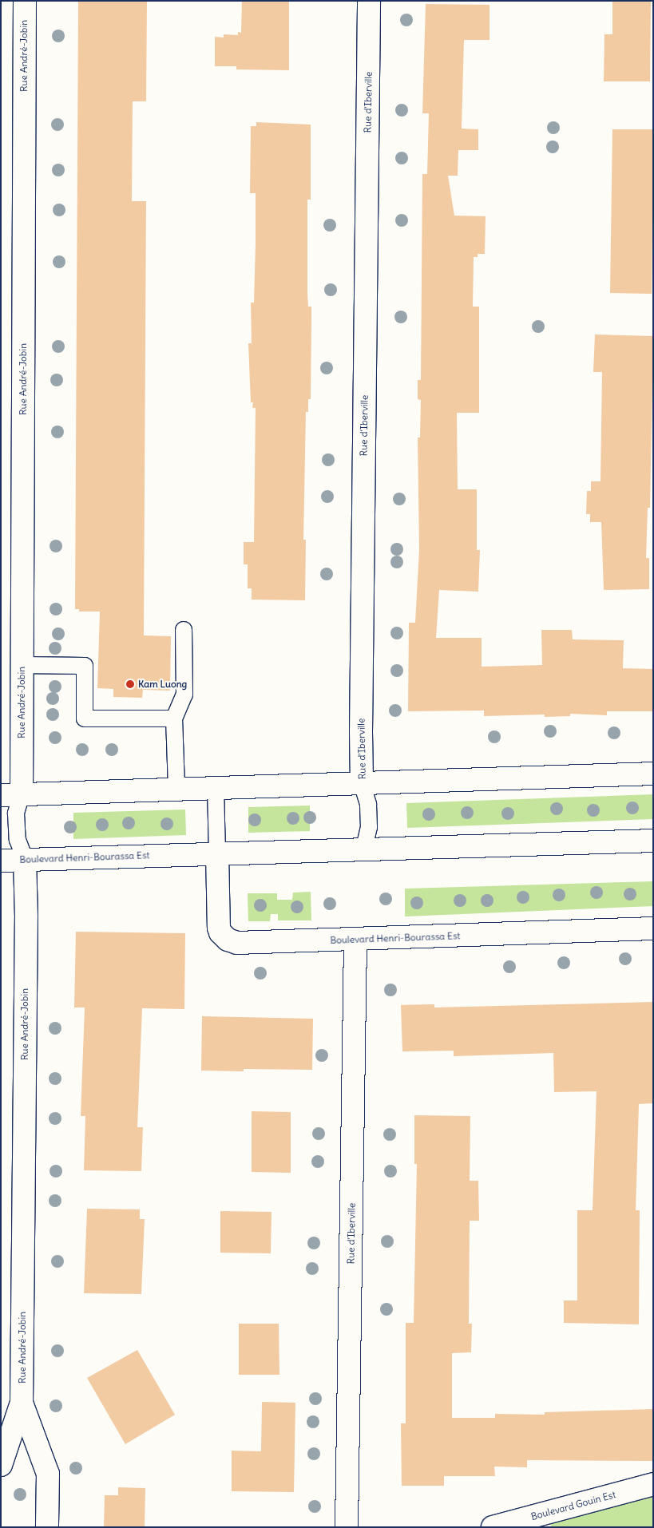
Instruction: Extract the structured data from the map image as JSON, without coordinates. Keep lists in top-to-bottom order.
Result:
{
  "streets": {
    "street": [
      "Rue André-Jobin",
      "Rue d'Iberville",
      "Boulevard Henri-Bourassa Est",
      "Boulevard Gouin Est"
    ]
  },
  "crossings": [
    ["Rue André-Jobin", "Boulevard Henri-Bourassa Est"],
    ["Rue d'Iberville", "Boulevard Henri-Bourassa Est"]
  ],
  "places": ["Kam Luong"]
}
